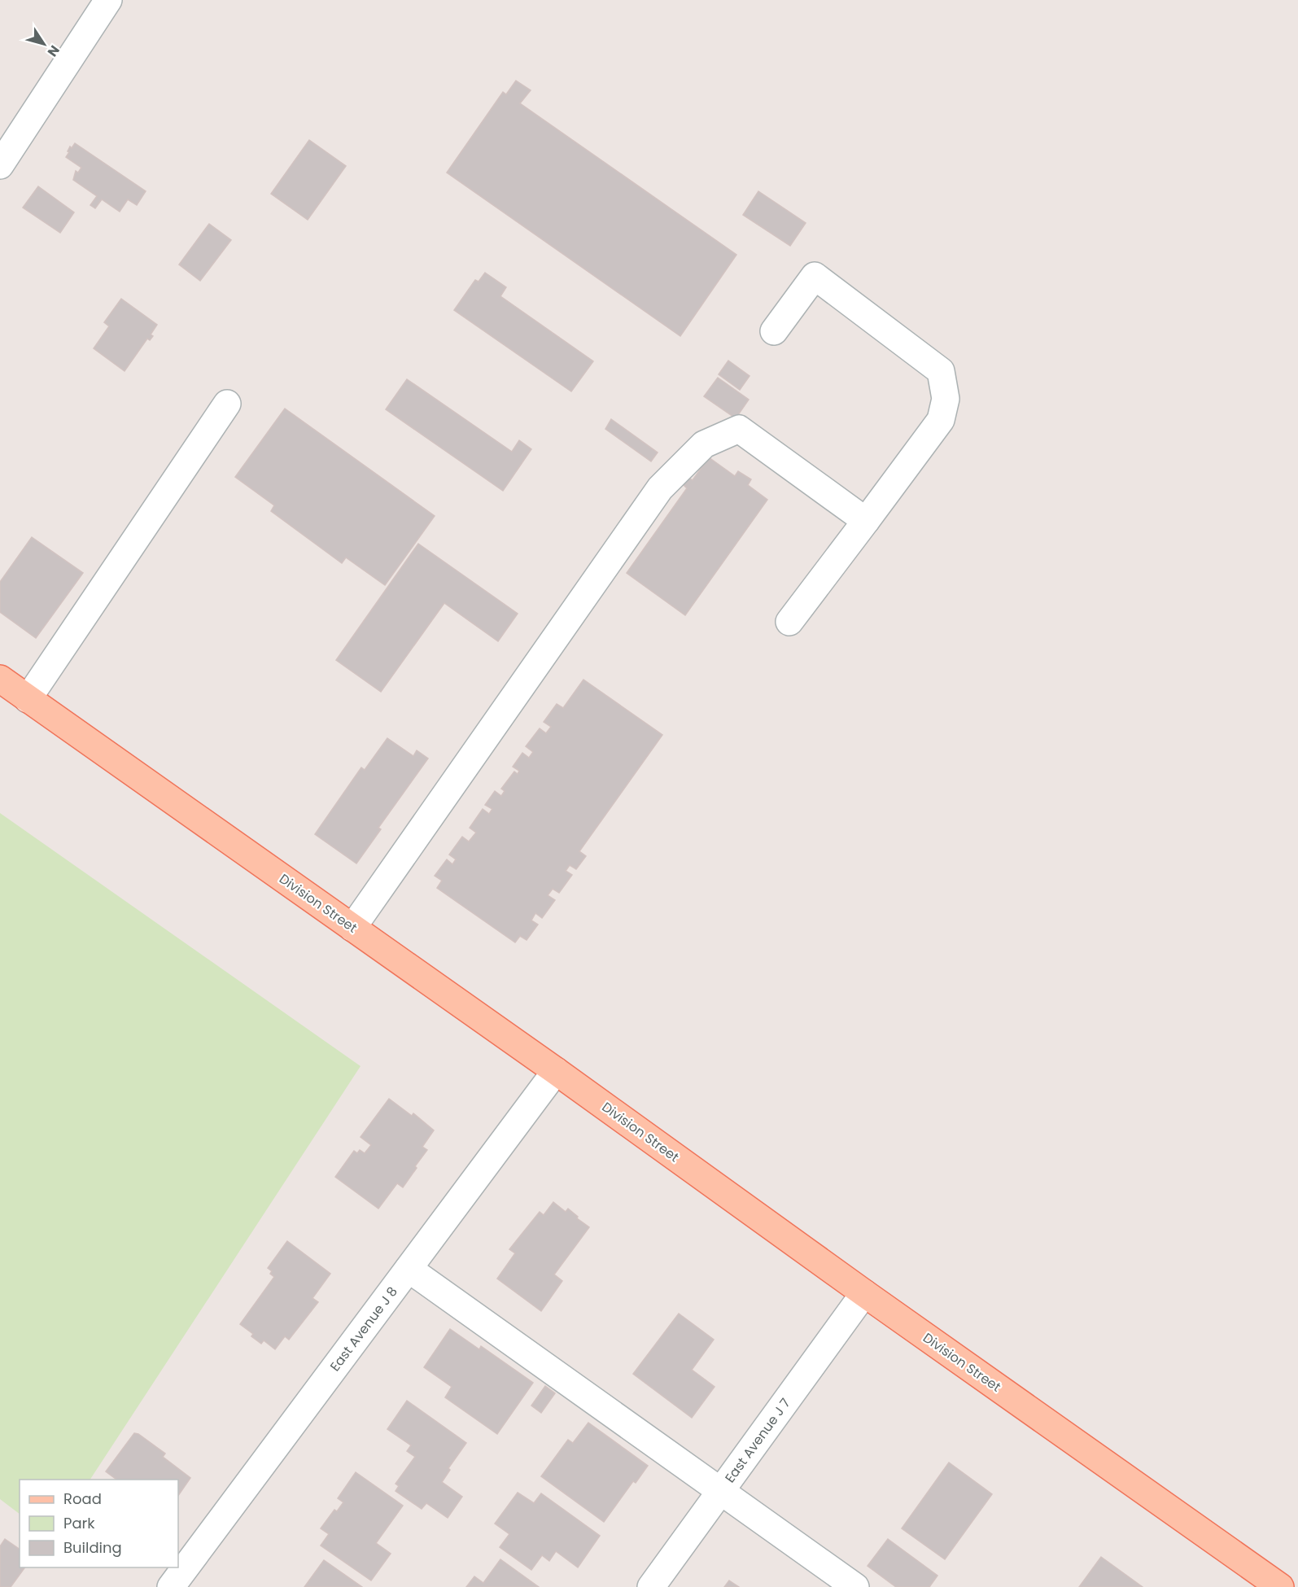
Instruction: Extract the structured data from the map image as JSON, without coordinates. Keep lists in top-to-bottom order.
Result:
{
  "streets": {
    "main road": ["Division Street"],
    "street": ["East Avenue J 8", "East Avenue J 7"]
  },
  "crossings": [
    ["Division Street", "East Avenue J 8"],
    ["Division Street", "East Avenue J 7"]
  ],
  "legend": ["Road", "Park", "Building"],
  "north": "bottom right"
}
